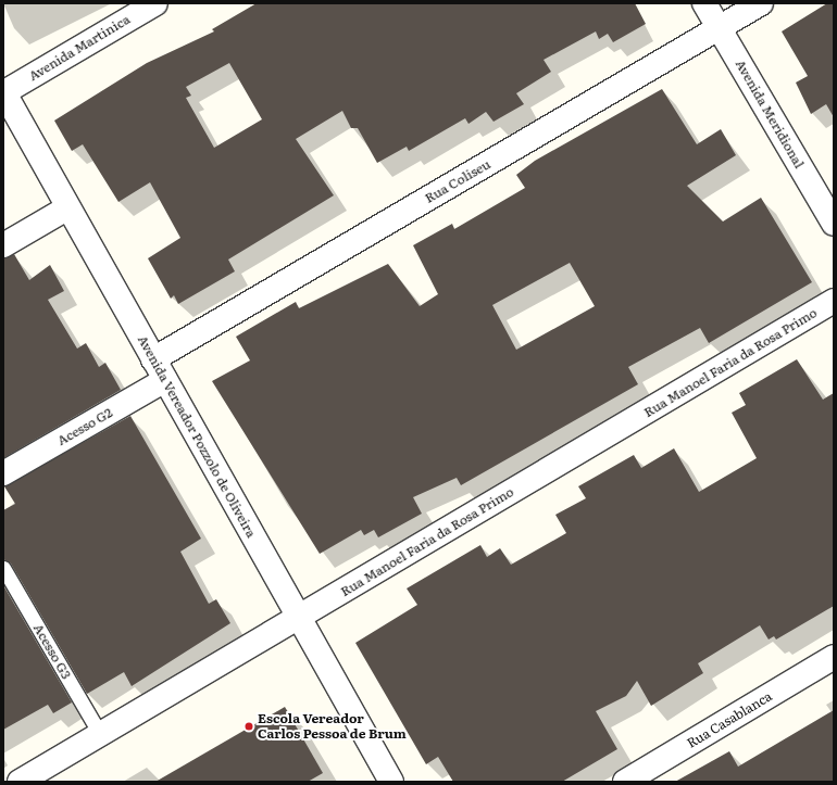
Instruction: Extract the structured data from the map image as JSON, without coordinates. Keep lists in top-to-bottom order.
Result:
{
  "streets": {
    "street": [
      "Avenida Martinica",
      "Avenida Meridional",
      "Rua Coliseu",
      "Rua Manoel Faria da Rosa Primo",
      "Acesso G2",
      "Avenida Vereador Pozzolo de Oliveira",
      "Rua Casablanca"
    ],
    "lane": ["Acesso G3"]
  },
  "crossings": [
    ["Avenida Martinica", "Avenida Vereador Pozzolo de Oliveira"],
    ["Avenida Meridional", "Rua Coliseu"],
    ["Rua Coliseu", "Avenida Vereador Pozzolo de Oliveira"],
    ["Rua Manoel Faria da Rosa Primo", "Avenida Vereador Pozzolo de Oliveira"],
    ["Rua Manoel Faria da Rosa Primo", "Acesso G3"],
    ["Acesso G2", "Avenida Vereador Pozzolo de Oliveira"]
  ],
  "places": ["Escola Vereador Carlos Pessoa de Brum"]
}
